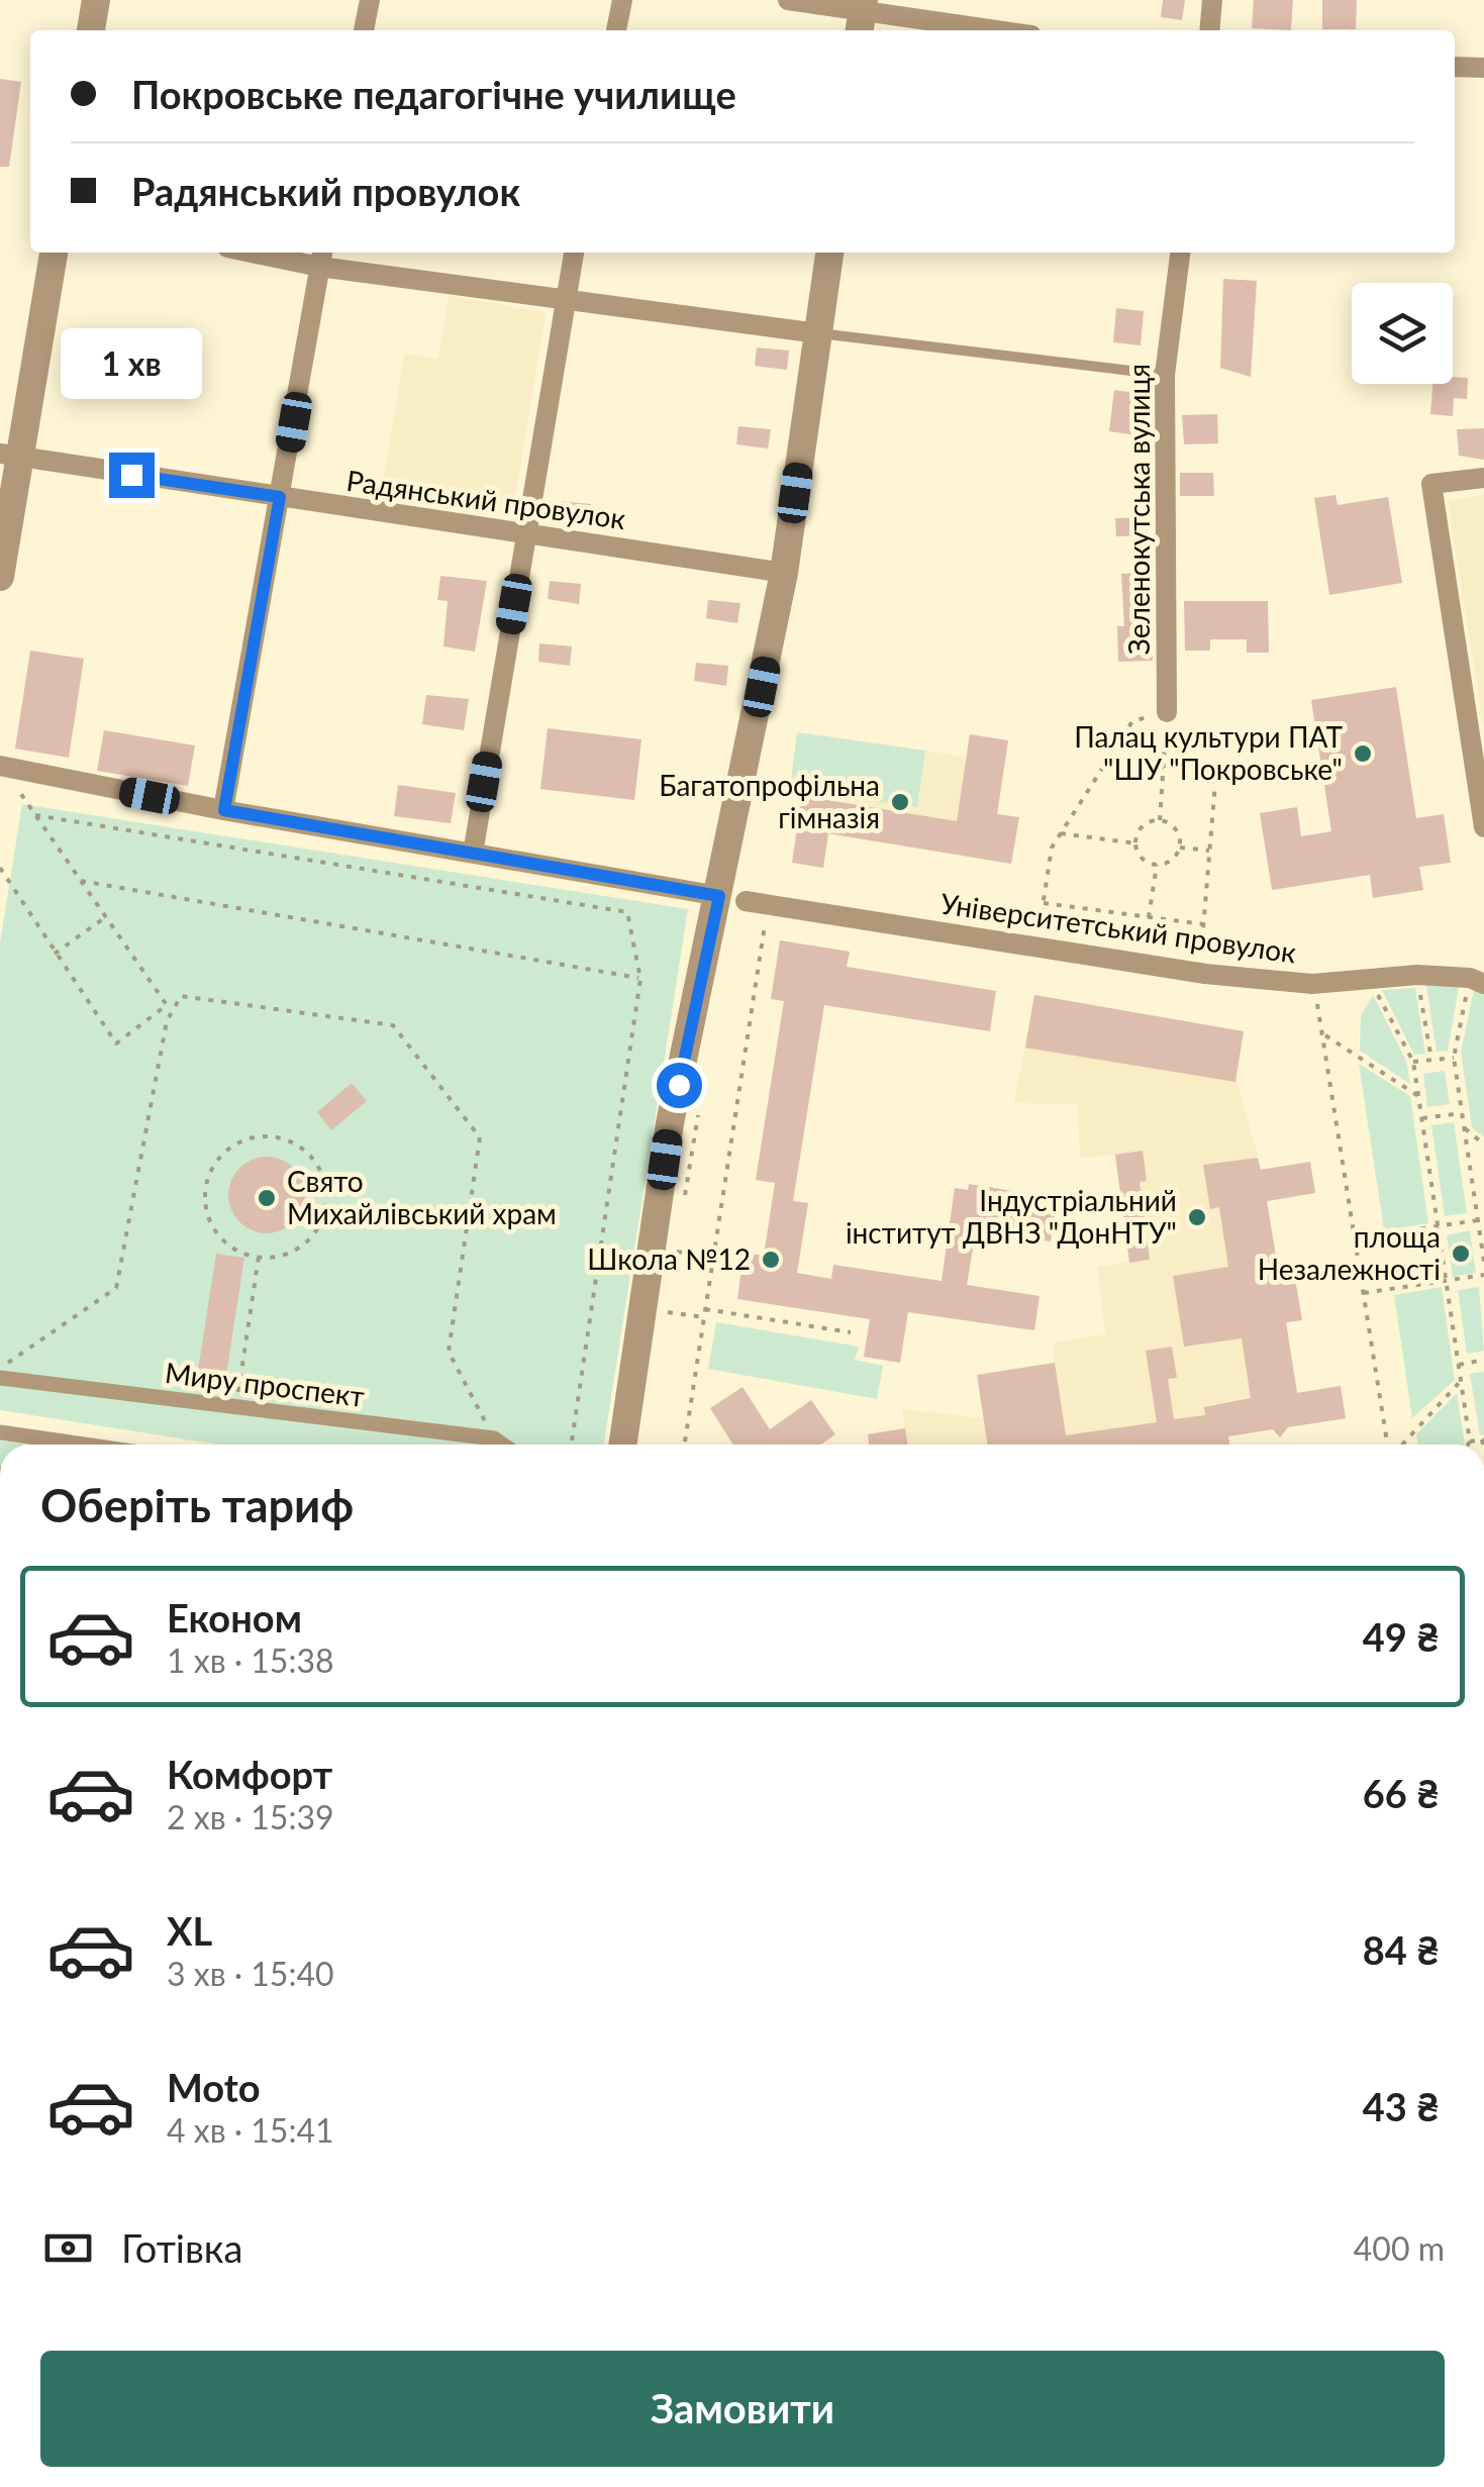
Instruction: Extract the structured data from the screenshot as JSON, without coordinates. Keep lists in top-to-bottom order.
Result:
{
  "streets": {
    "street": [
      "Радянський провулок",
      "Зеленокутська вулиця",
      "Університетський провулок",
      "Миру проспект"
    ]
  },
  "places": [
    "Палац культури ПАТ \"ШУ \"Покровське\"",
    "Багатопрофільна гімназія",
    "Свято Михайлівський храм",
    "Індустріальний інститут ДВНЗ \"ДонНТУ\"",
    "площа Незалежності",
    "Школа №12"
  ],
  "page": {
    "banner": ["Покровське педагогічне училище", "Радянський провулок"],
    "bubble": "1 хв",
    "heading": "Оберіть тариф",
    "list": [
      {
        "name": "Економ",
        "note": "1 хв · 15:38",
        "value": "49 ₴"
      },
      {
        "name": "Комфорт",
        "note": "2 хв · 15:39",
        "value": "66 ₴"
      },
      {
        "name": "XL",
        "note": "3 хв · 15:40",
        "value": "84 ₴"
      },
      {
        "name": "Moto",
        "note": "4 хв · 15:41",
        "value": "43 ₴"
      }
    ],
    "pay": ["Готівка", "400 m"],
    "buttons": "Замовити"
  }
}
